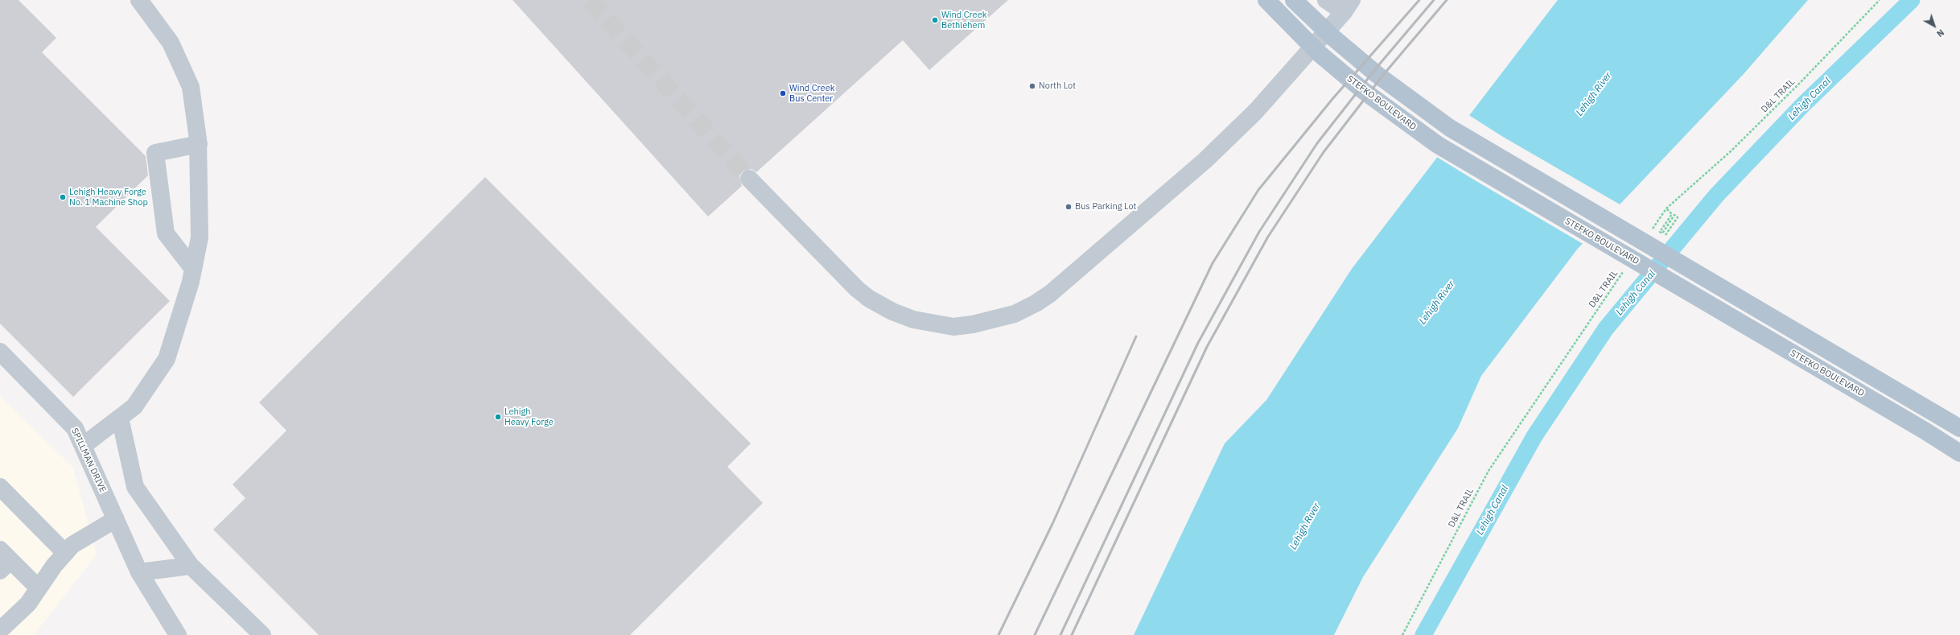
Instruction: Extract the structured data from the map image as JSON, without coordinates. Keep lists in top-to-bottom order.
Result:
{
  "streets": {
    "main road": ["STEFKO BOULEVARD"],
    "street": ["SPILLMAN DRIVE"],
    "path": ["D&L TRAIL"]
  },
  "water": ["Lehigh River", "Lehigh Canal"],
  "places": [
    "Wind Creek Bethlehem",
    "North Lot",
    "Wind Creek Bus Center",
    "Lehigh Heavy Forge No. 1 Machine Shop",
    "Bus Parking Lot",
    "Lehigh Heavy Forge"
  ],
  "north": "bottom right"
}
